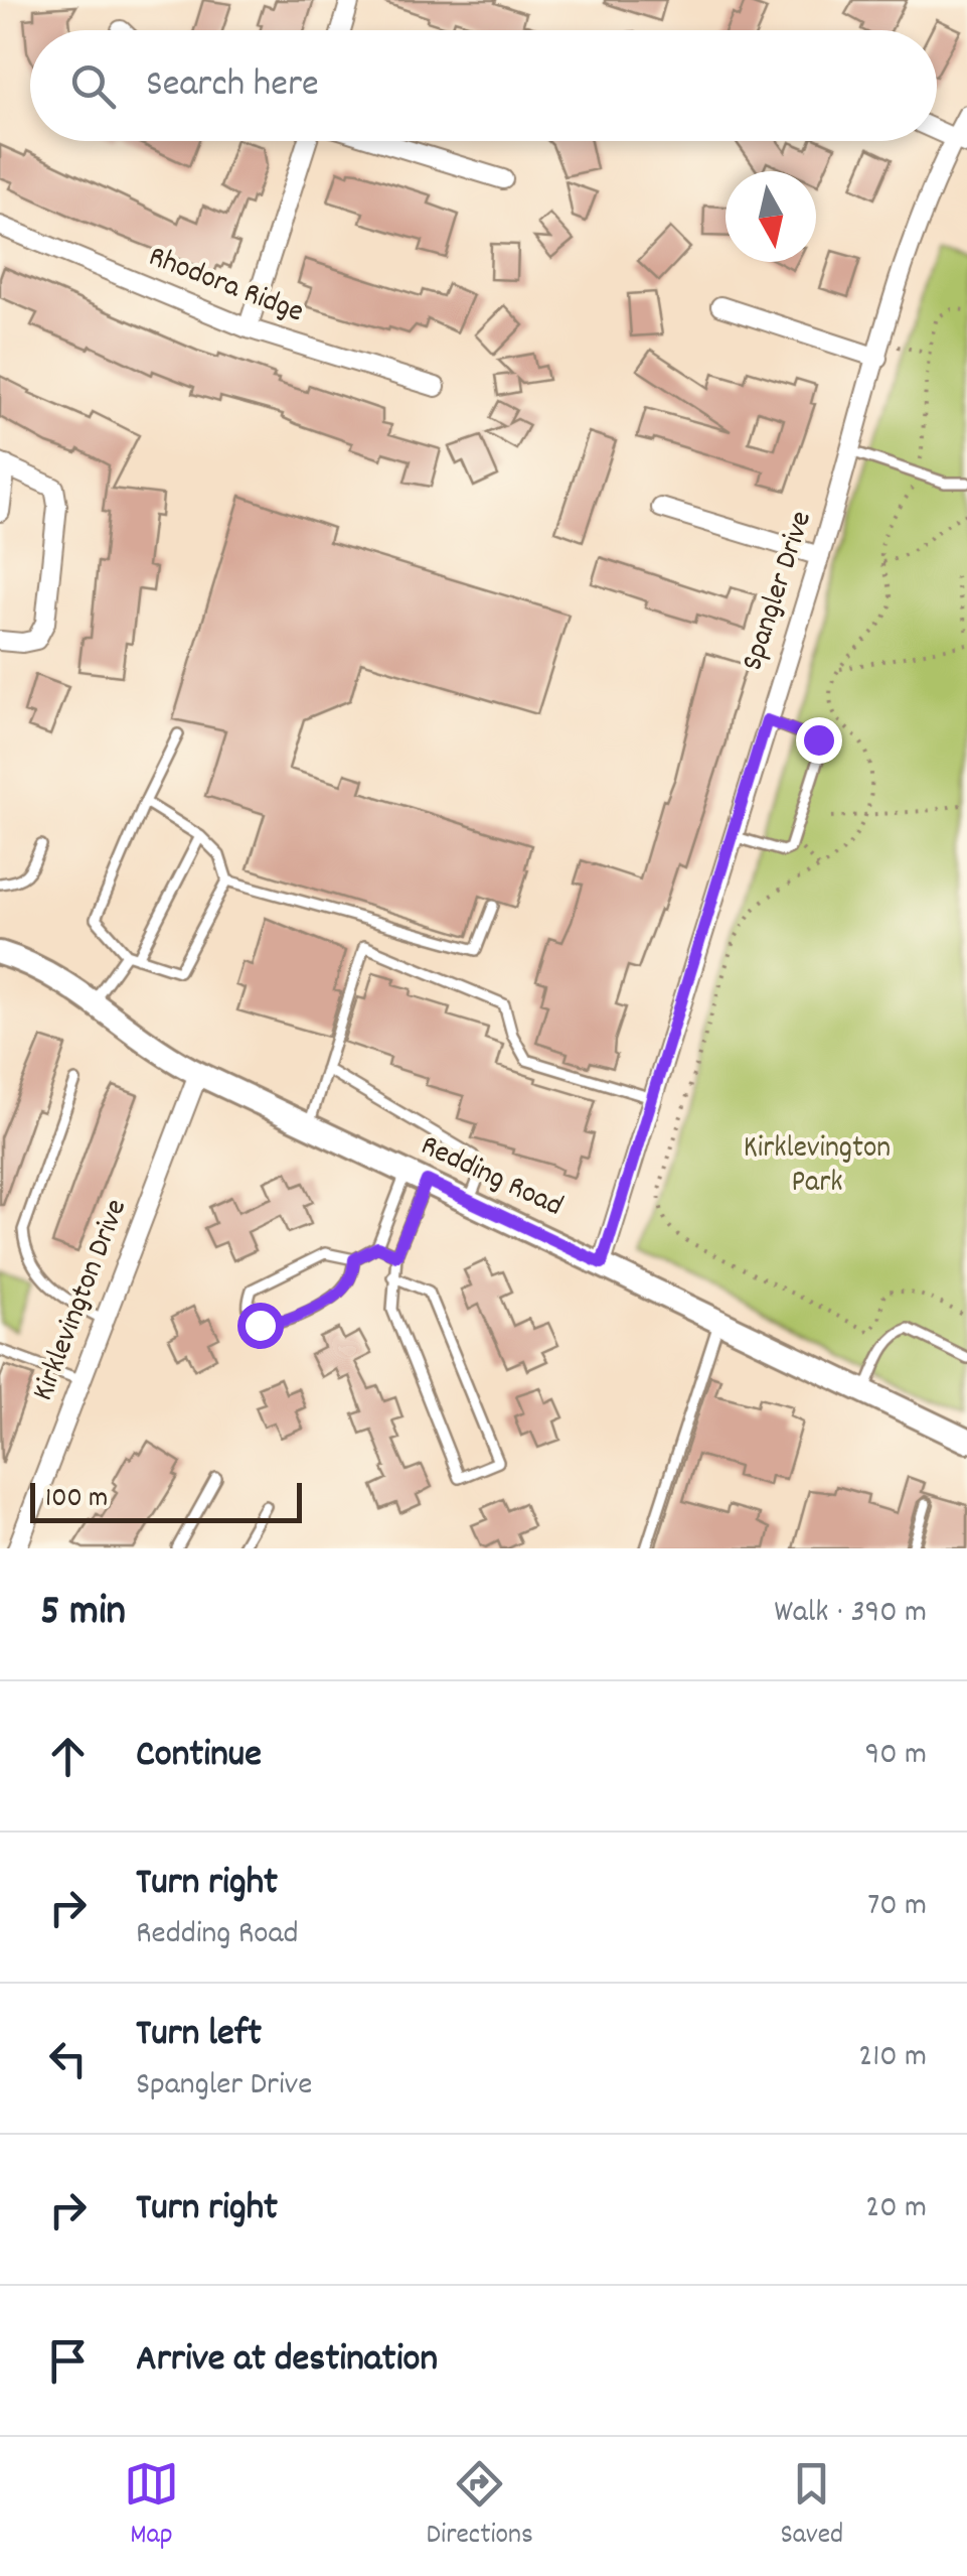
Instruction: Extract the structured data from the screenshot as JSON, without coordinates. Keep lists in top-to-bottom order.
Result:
{
  "streets": {
    "street": [
      "Rhodora Ridge",
      "Spangler Drive",
      "Redding Road",
      "Kirklevington Drive"
    ]
  },
  "crossings": [
    ["Spangler Drive", "Redding Road"],
    ["Redding Road", "Kirklevington Drive"]
  ],
  "parks": ["Kirklevington Park"],
  "scale_bar": "100 m",
  "north": "bottom",
  "page": {
    "search": "Search here",
    "scale": "100 m",
    "heading": ["5 min", "Walk · 390 m"],
    "list": [
      ["Continue", "90 m"],
      ["Turn right", "Redding Road", "70 m"],
      ["Turn left", "Spangler Drive", "210 m"],
      ["Turn right", "20 m"],
      "Arrive at destination"
    ],
    "nav": ["Map", "Directions", "Saved"]
  }
}
